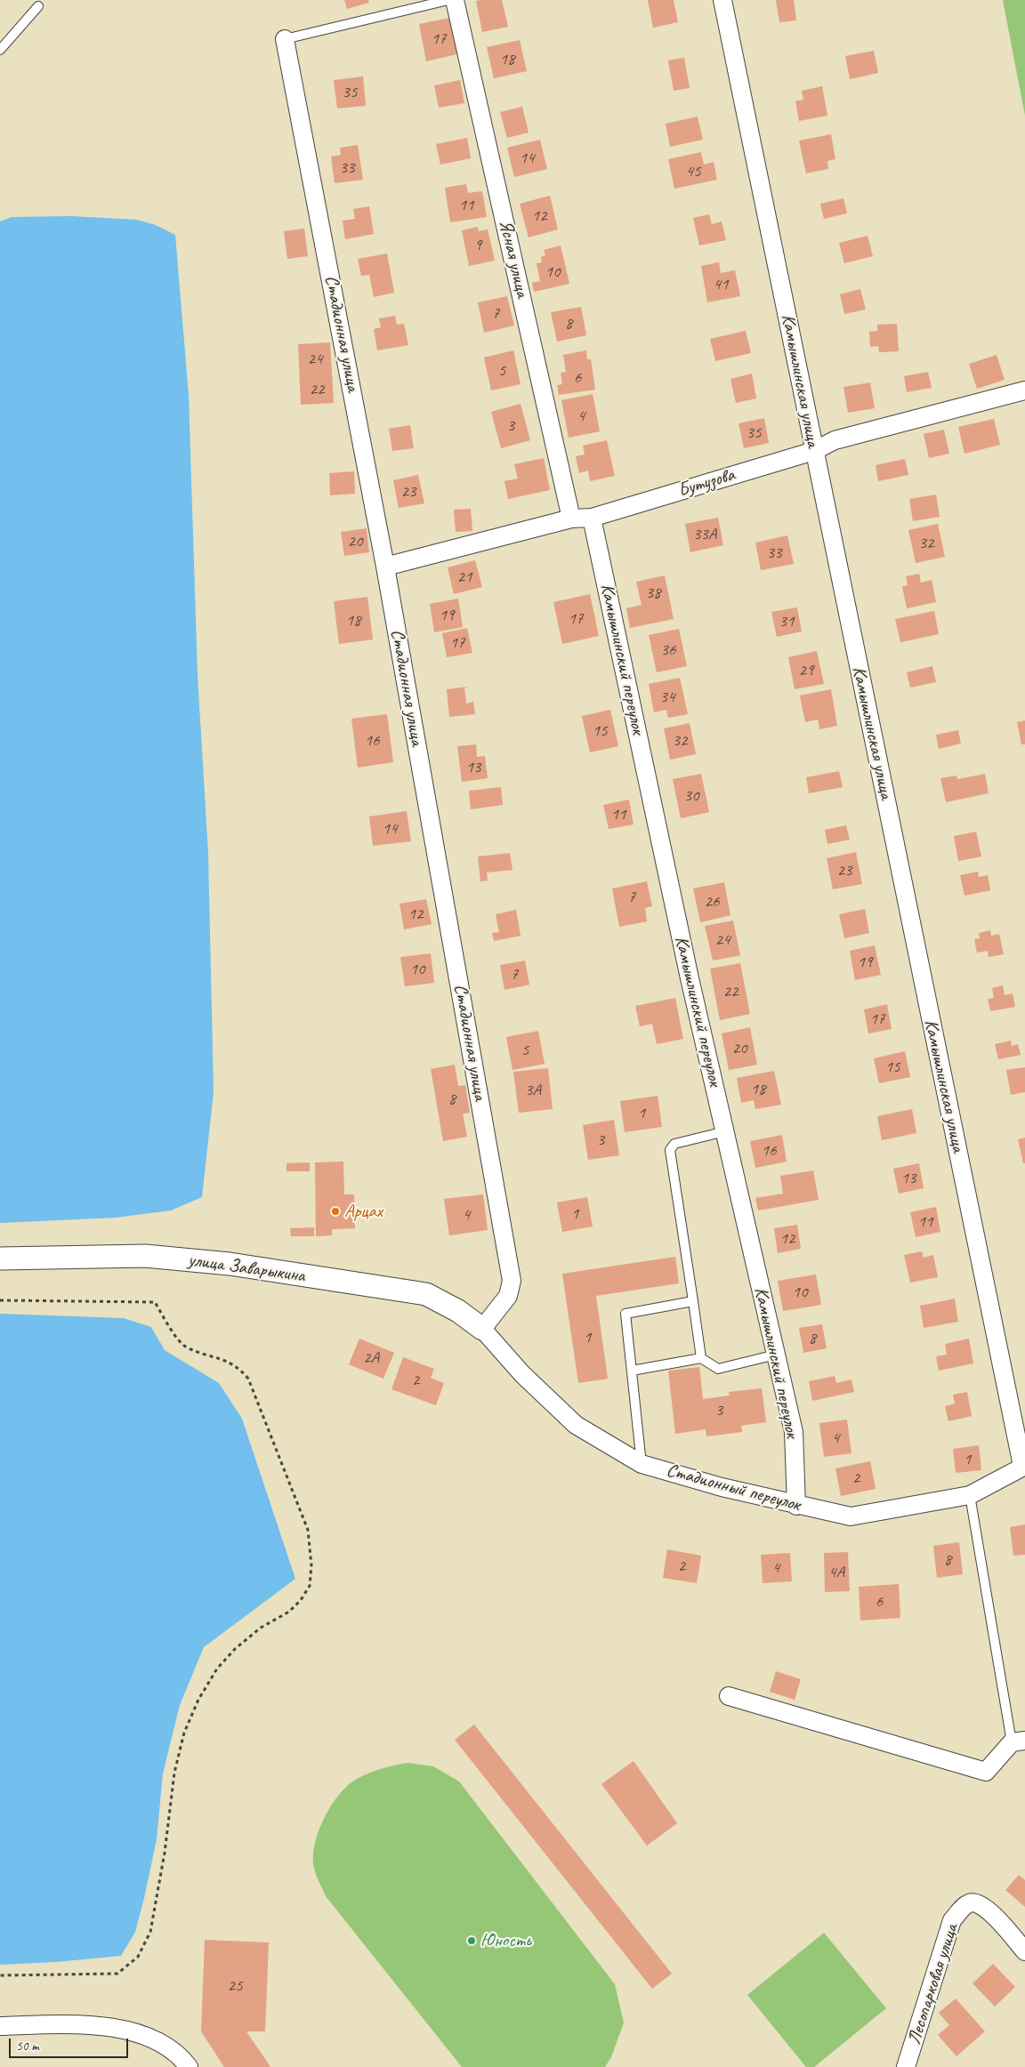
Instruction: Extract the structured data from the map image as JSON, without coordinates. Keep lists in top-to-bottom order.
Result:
{
  "streets": {
    "street": [
      "Ясная улица",
      "Стадионная улица",
      "Камышлинская улица",
      "Бутузова",
      "Камышлинский переулок",
      "улица Заварыкина",
      "Стадионный переулок",
      "Лесопарковая улица"
    ]
  },
  "crossings": [
    ["Ясная улица", "Бутузова"],
    ["Стадионная улица", "Бутузова"],
    ["Стадионная улица", "улица Заварыкина"],
    ["Стадионная улица", "Стадионный переулок"],
    ["Камышлинская улица", "Бутузова"],
    ["Камышлинская улица", "Стадионный переулок"],
    ["Бутузова", "Камышлинский переулок"],
    ["Камышлинский переулок", "Стадионный переулок"],
    ["улица Заварыкина", "Стадионный переулок"]
  ],
  "places": ["Арцах", "Юность"],
  "house_numbers": [
    "17",
    "18",
    "35",
    "14",
    "33",
    "45",
    "11",
    "12",
    "9",
    "10",
    "41",
    "7",
    "8",
    "24",
    "5",
    "6",
    "22",
    "4",
    "3",
    "35",
    "23",
    "33А",
    "20",
    "32",
    "33",
    "21",
    "38",
    "19",
    "17",
    "18",
    "31",
    "17",
    "36",
    "29",
    "34",
    "15",
    "16",
    "32",
    "13",
    "30",
    "11",
    "14",
    "23",
    "7",
    "26",
    "12",
    "24",
    "19",
    "10",
    "7",
    "22",
    "17",
    "20",
    "5",
    "15",
    "18",
    "3А",
    "8",
    "1",
    "3",
    "16",
    "13",
    "1",
    "4",
    "11",
    "12",
    "10",
    "1",
    "8",
    "2А",
    "2",
    "3",
    "4",
    "1",
    "2",
    "8",
    "2",
    "4",
    "4А",
    "6",
    "25"
  ],
  "scale_bar": "50 m"
}
